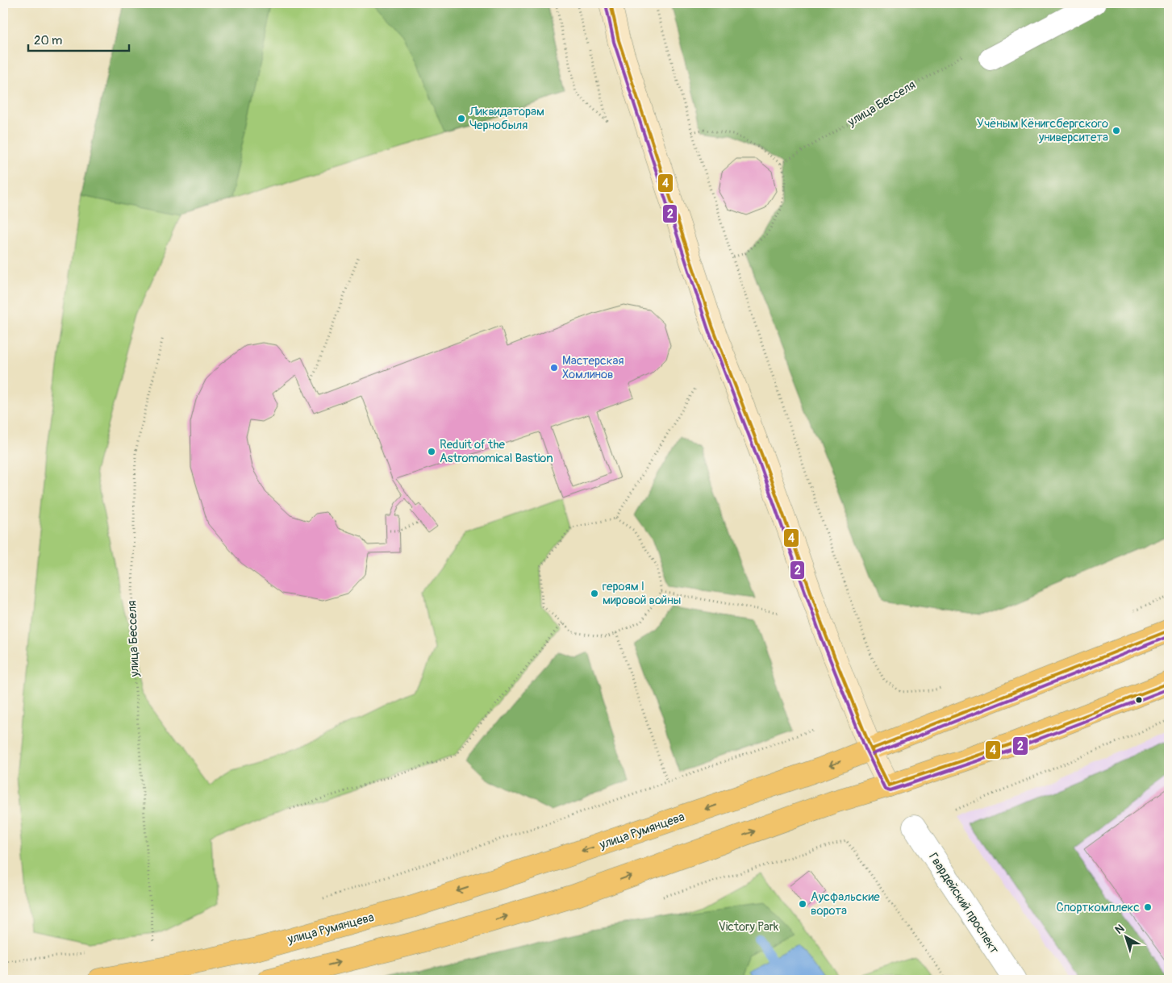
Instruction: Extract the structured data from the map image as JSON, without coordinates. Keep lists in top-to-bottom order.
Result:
{
  "streets": {
    "main road": ["улица Румянцева"],
    "street": ["Гвардейский проспект"],
    "path": ["улица Бесселя"]
  },
  "parks": ["Victory Park"],
  "places": [
    "Ликвидаторам Чернобыля",
    "Учёным Кёнигсбергского университета",
    "Мастерская Хомлинов",
    "Reduit of the Astromomical Bastion",
    "героям I мировой войны",
    "Аусфальские ворота",
    "Спорткомплекс"
  ],
  "lines": ["transit line 4", "transit line 2"],
  "scale_bar": "20 m",
  "north": "top left"
}
